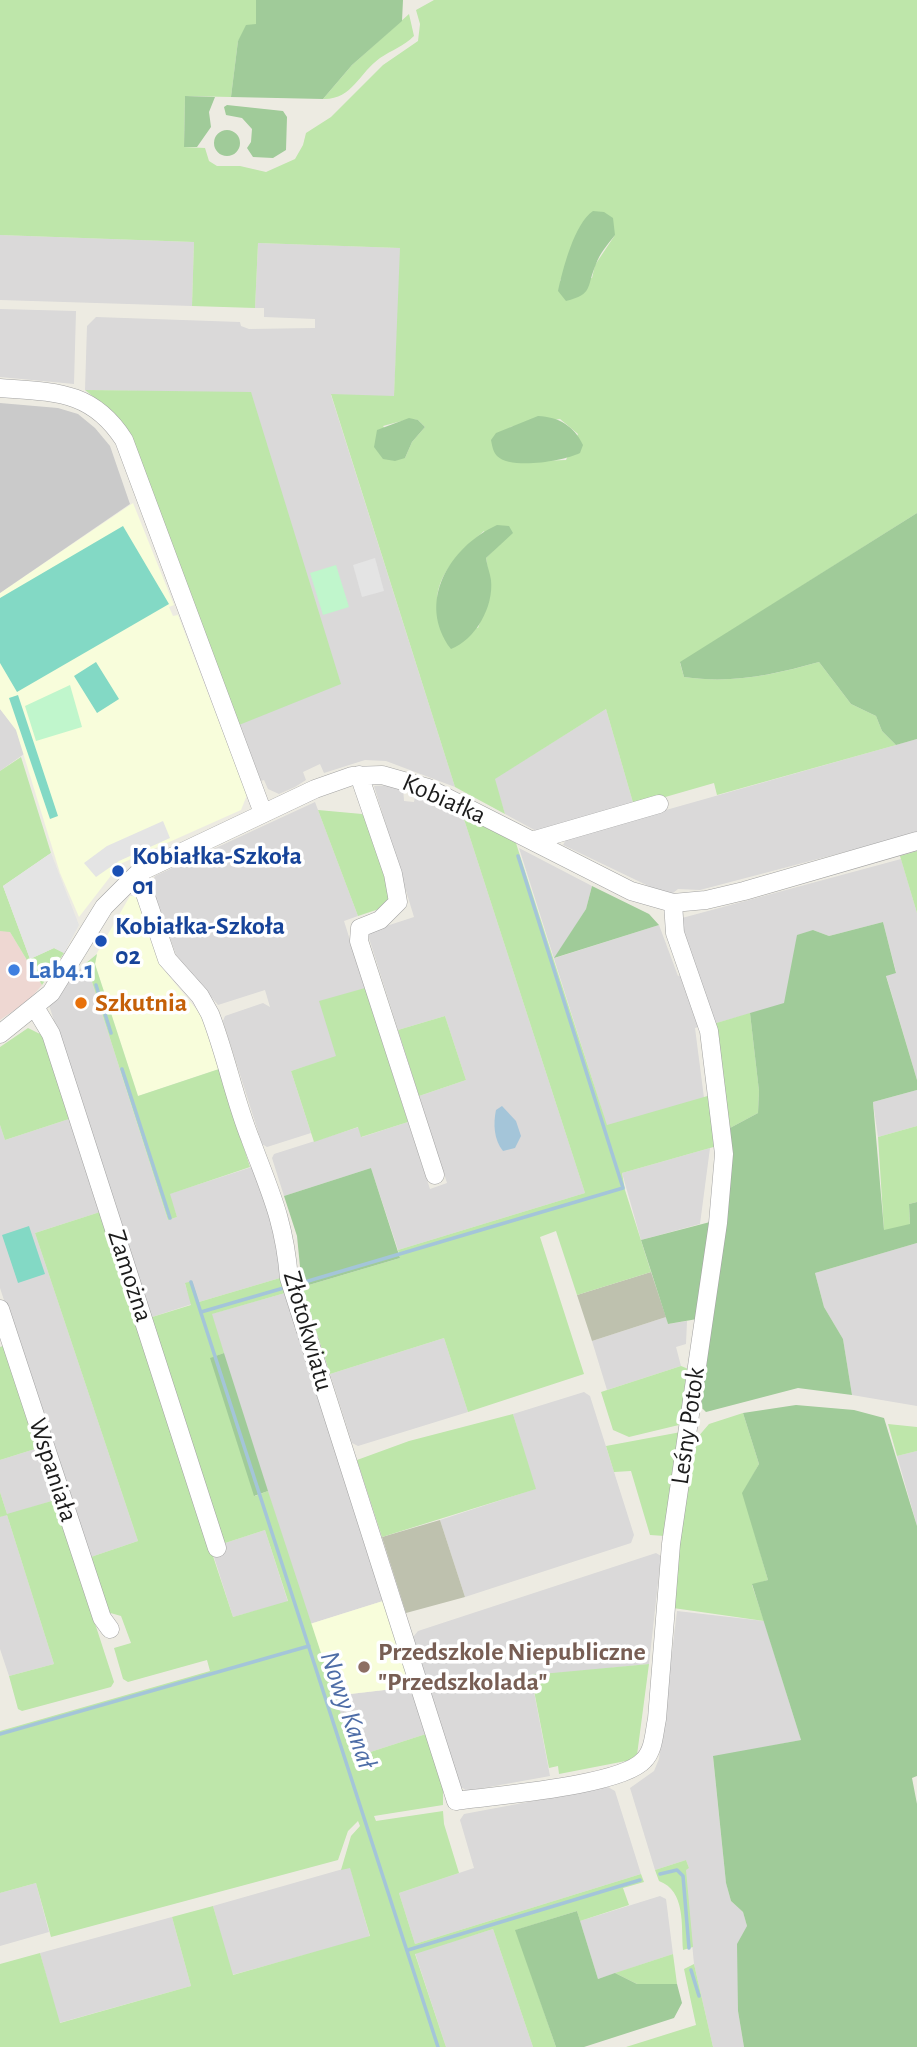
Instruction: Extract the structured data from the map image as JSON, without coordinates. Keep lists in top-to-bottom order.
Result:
{
  "streets": {
    "street": [
      "Kobiałka",
      "Zamożna",
      "Złotokwiatu",
      "Leśny Potok",
      "Wspaniała"
    ]
  },
  "crossings": [
    ["Kobiałka", "Zamożna"],
    ["Kobiałka", "Złotokwiatu"],
    ["Kobiałka", "Leśny Potok"],
    ["Złotokwiatu", "Leśny Potok"]
  ],
  "water": ["Nowy Kanał"],
  "places": [
    "Kobiałka-Szkoła 01",
    "Kobiałka-Szkoła 02",
    "Lab4.1",
    "Szkutnia",
    "Przedszkole Niepubliczne \"Przedszkolada\""
  ]
}
